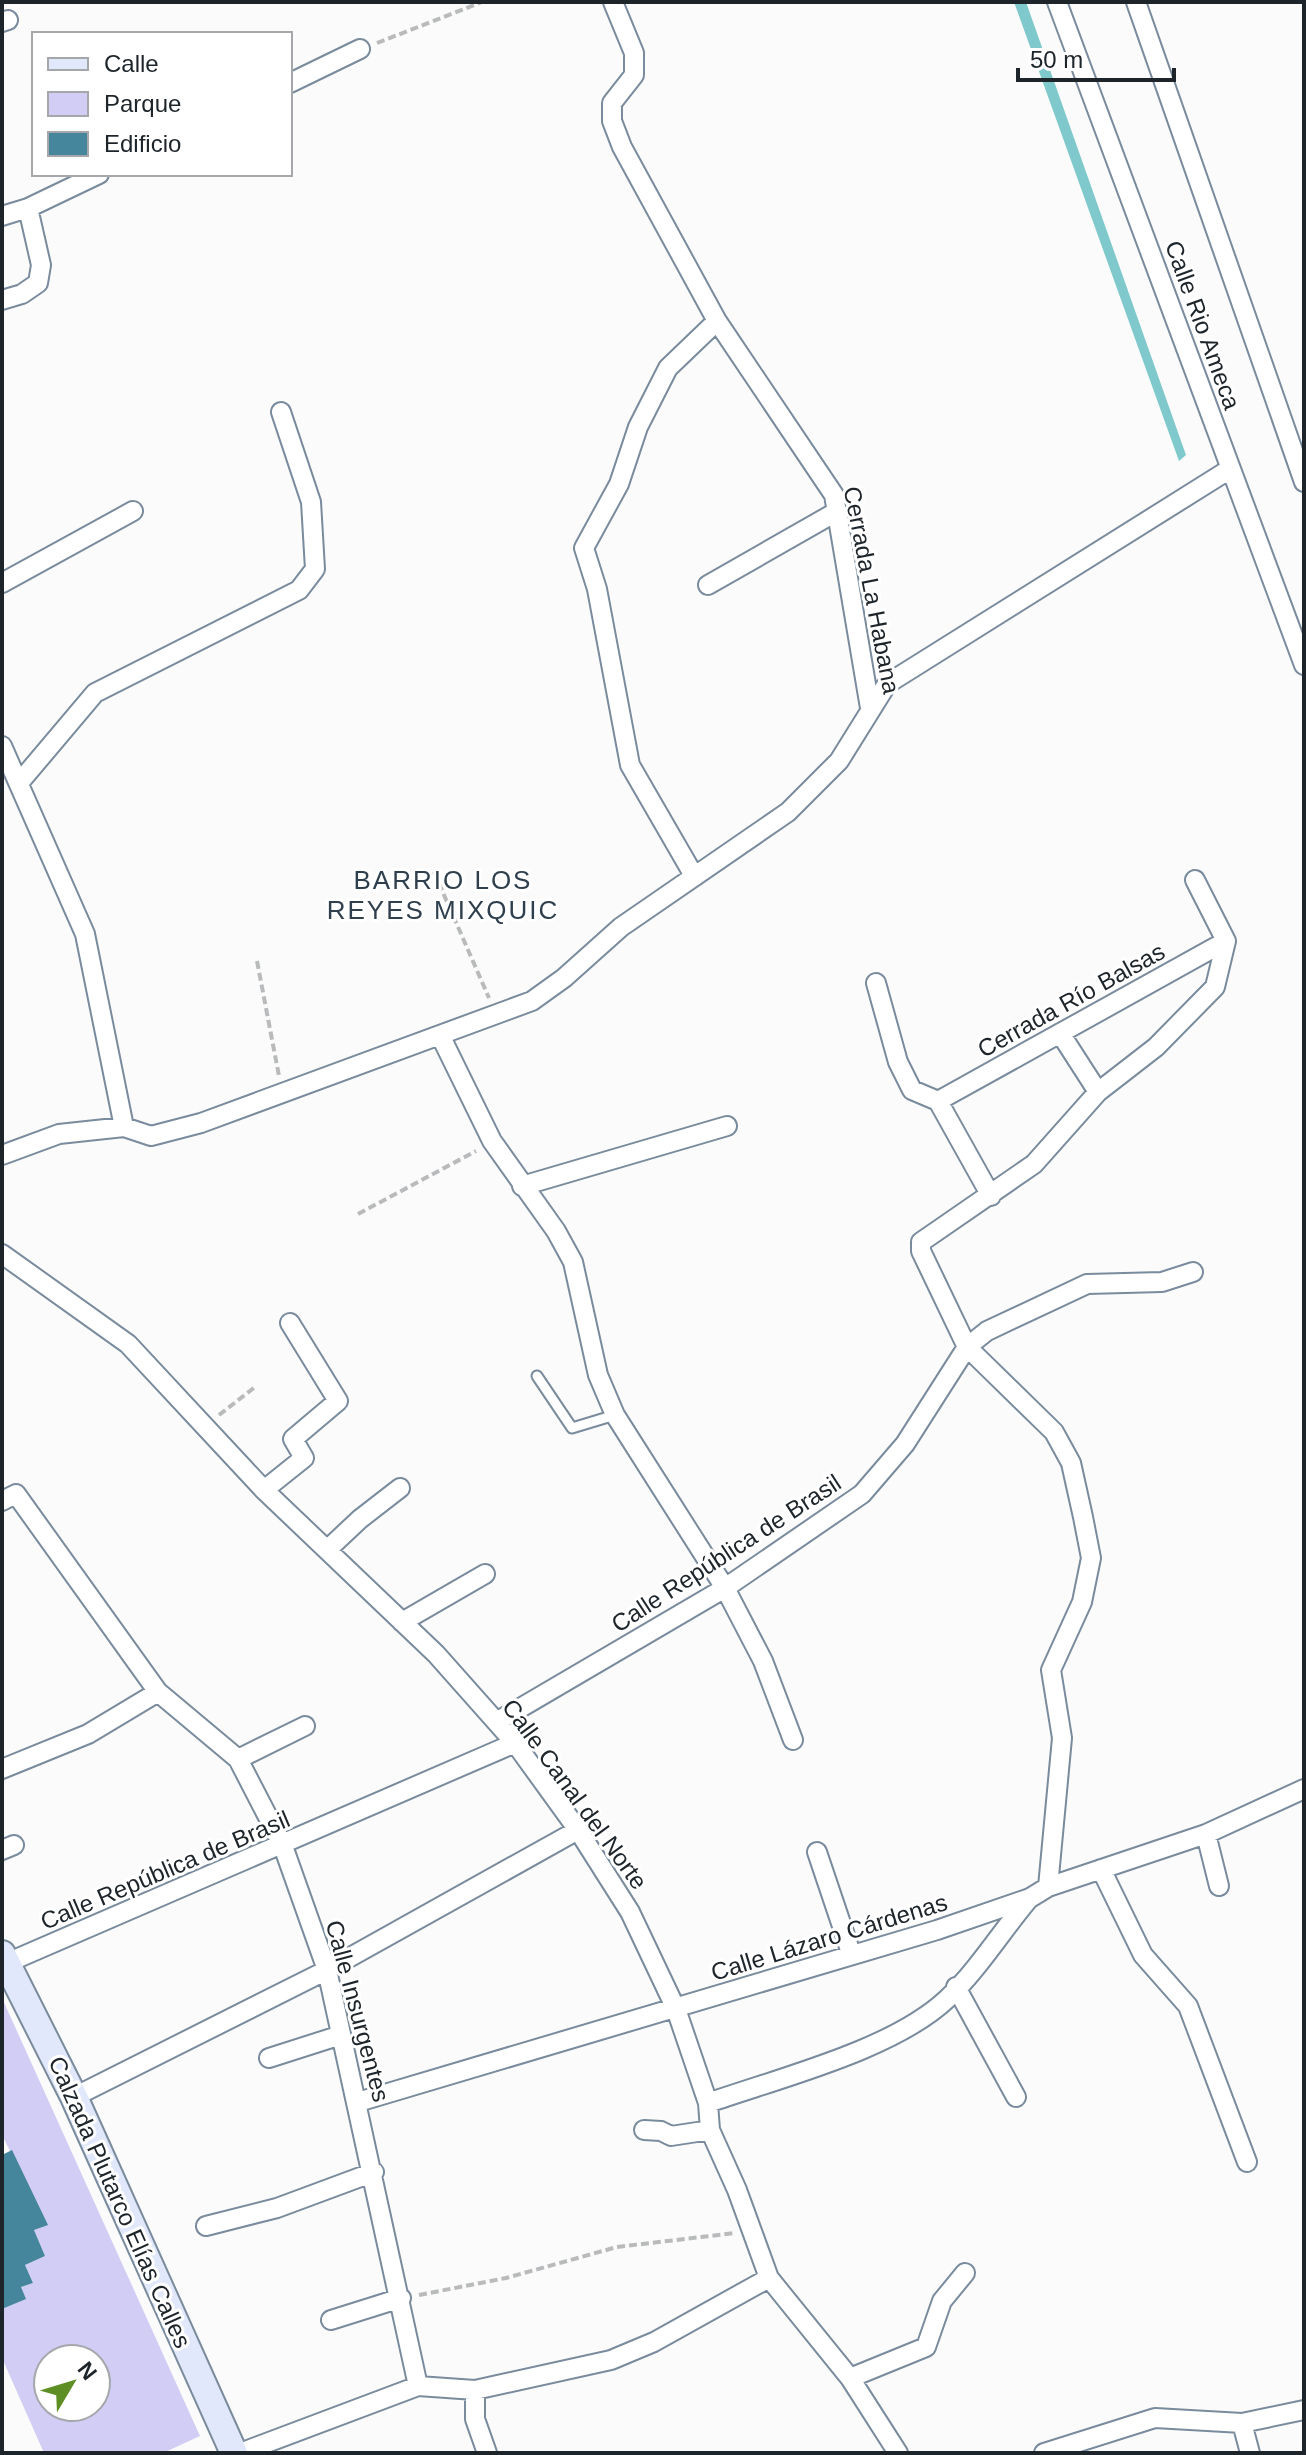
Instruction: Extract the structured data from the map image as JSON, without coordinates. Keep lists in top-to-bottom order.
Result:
{
  "streets": {
    "main road": ["Calzada Plutarco Elías Calles"],
    "street": [
      "Calle Rio Ameca",
      "Cerrada La Habana",
      "Cerrada Río Balsas",
      "Calle República de Brasil",
      "Calle Canal del Norte",
      "Calle Lázaro Cárdenas",
      "Calle Insurgentes"
    ]
  },
  "crossings": [
    ["Calle República de Brasil", "Calle Canal del Norte"],
    ["Calle República de Brasil", "Calle Insurgentes"],
    ["Calle República de Brasil", "Calzada Plutarco Elías Calles"],
    ["Calle Canal del Norte", "Calle Lázaro Cárdenas"],
    ["Calle Lázaro Cárdenas", "Calle Insurgentes"]
  ],
  "districts": ["BARRIO LOS REYES MIXQUIC"],
  "legend": ["Calle", "Parque", "Edificio"],
  "scale_bar": "50 m",
  "north": "top right"
}
